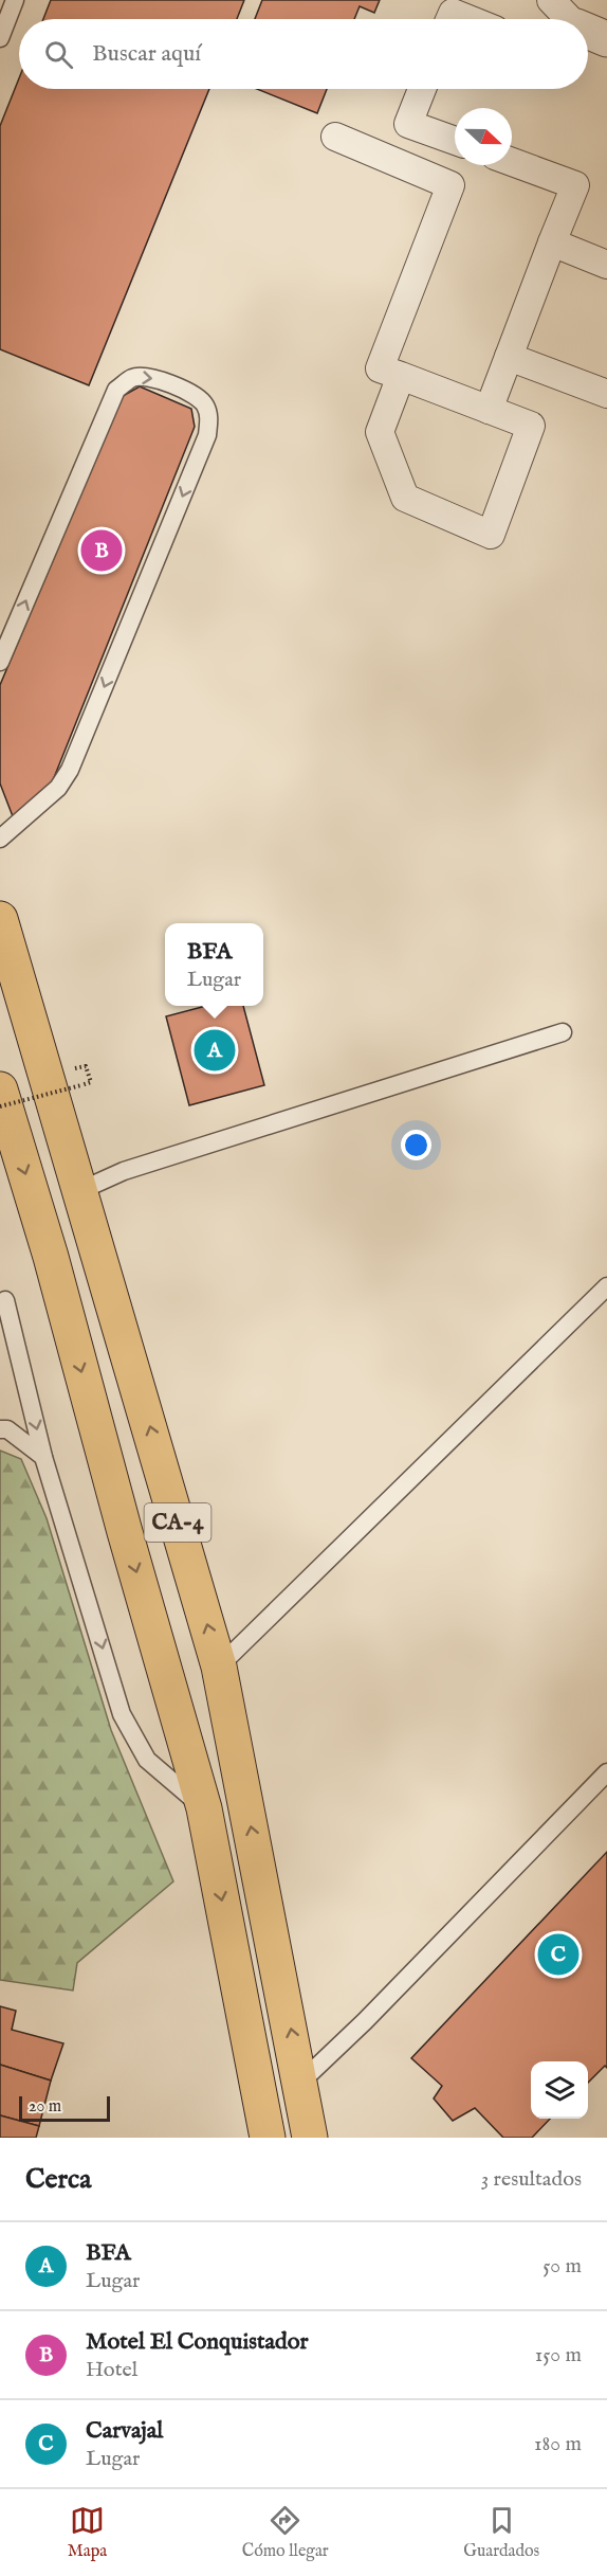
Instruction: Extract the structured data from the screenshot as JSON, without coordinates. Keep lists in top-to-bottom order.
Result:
{
  "streets": {
    "highway": ["CA-4"]
  },
  "scale_bar": "20 m",
  "north": "right",
  "page": {
    "search": "Buscar aquí",
    "pins": ["B", "A", "C"],
    "popup": ["BFA", "Lugar"],
    "scale": "20 m",
    "heading": ["Cerca", "3 resultados"],
    "list": [
      {
        "mark": "A",
        "name": "BFA",
        "note": "Lugar",
        "value": "50 m"
      },
      {
        "mark": "B",
        "name": "Motel El Conquistador",
        "note": "Hotel",
        "value": "150 m"
      },
      {
        "mark": "C",
        "name": "Carvajal",
        "note": "Lugar",
        "value": "180 m"
      }
    ],
    "nav": ["Mapa", "Cómo llegar", "Guardados"]
  }
}
